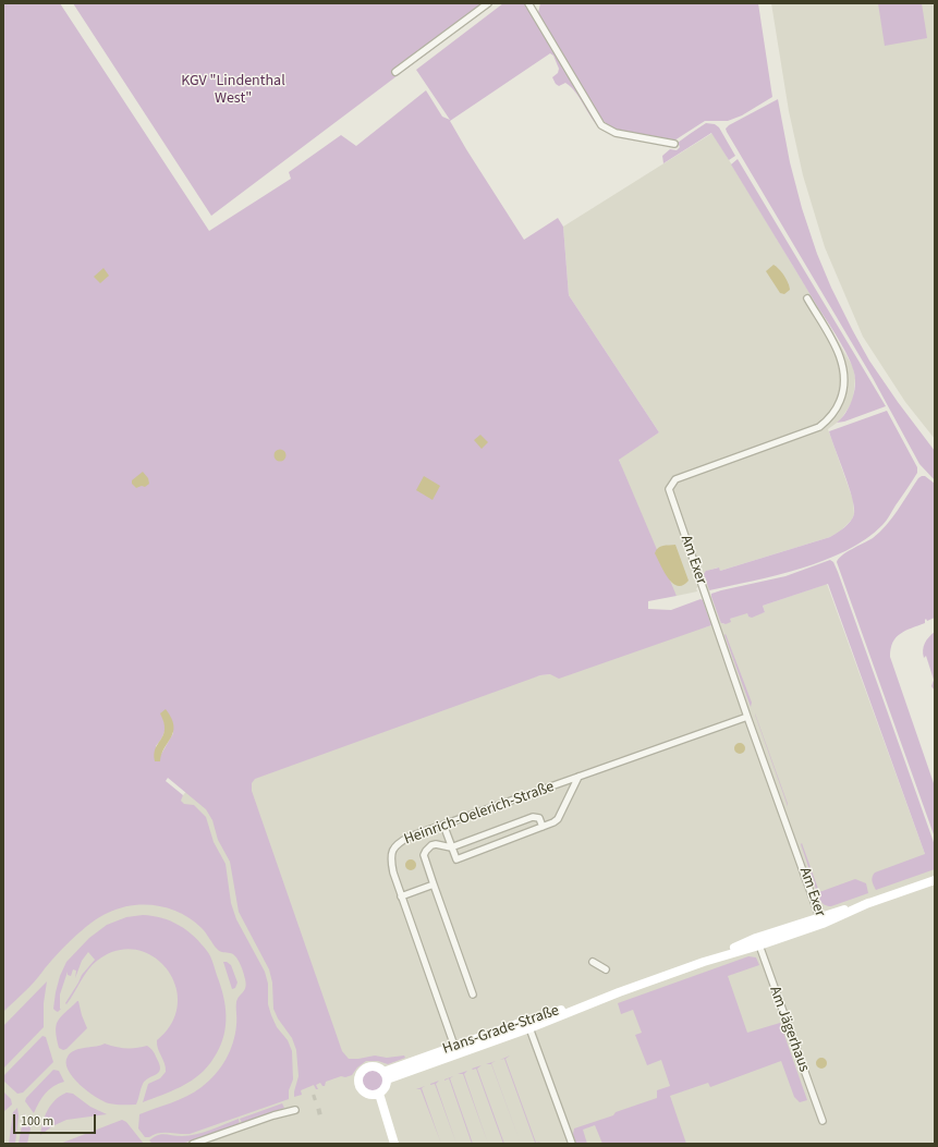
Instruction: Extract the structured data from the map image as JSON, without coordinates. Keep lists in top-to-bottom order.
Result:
{
  "streets": {
    "street": [
      "Am Exer",
      "Heinrich-Oelerich-Straße",
      "Am Jägerhaus",
      "Hans-Grade-Straße"
    ]
  },
  "crossings": [
    ["Am Exer", "Heinrich-Oelerich-Straße"],
    ["Am Exer", "Hans-Grade-Straße"],
    ["Heinrich-Oelerich-Straße", "Hans-Grade-Straße"],
    ["Am Jägerhaus", "Hans-Grade-Straße"]
  ],
  "parks": ["KGV \"Lindenthal West\""],
  "scale_bar": "100 m"
}
